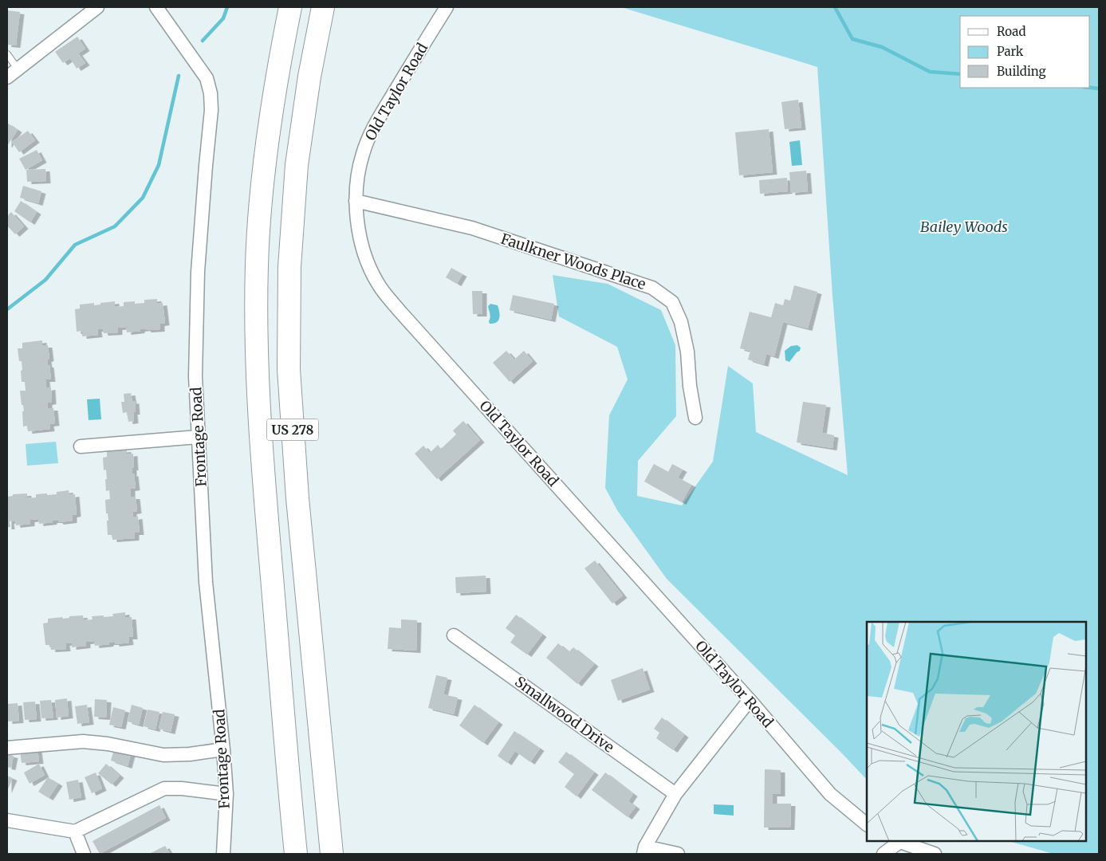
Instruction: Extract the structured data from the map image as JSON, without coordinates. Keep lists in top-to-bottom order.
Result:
{
  "streets": {
    "highway": ["US 278"],
    "street": [
      "Old Taylor Road",
      "Faulkner Woods Place",
      "Frontage Road",
      "Smallwood Drive"
    ]
  },
  "crossings": [
    ["Old Taylor Road", "Faulkner Woods Place"]
  ],
  "parks": ["Bailey Woods"],
  "legend": ["Road", "Park", "Building"]
}
